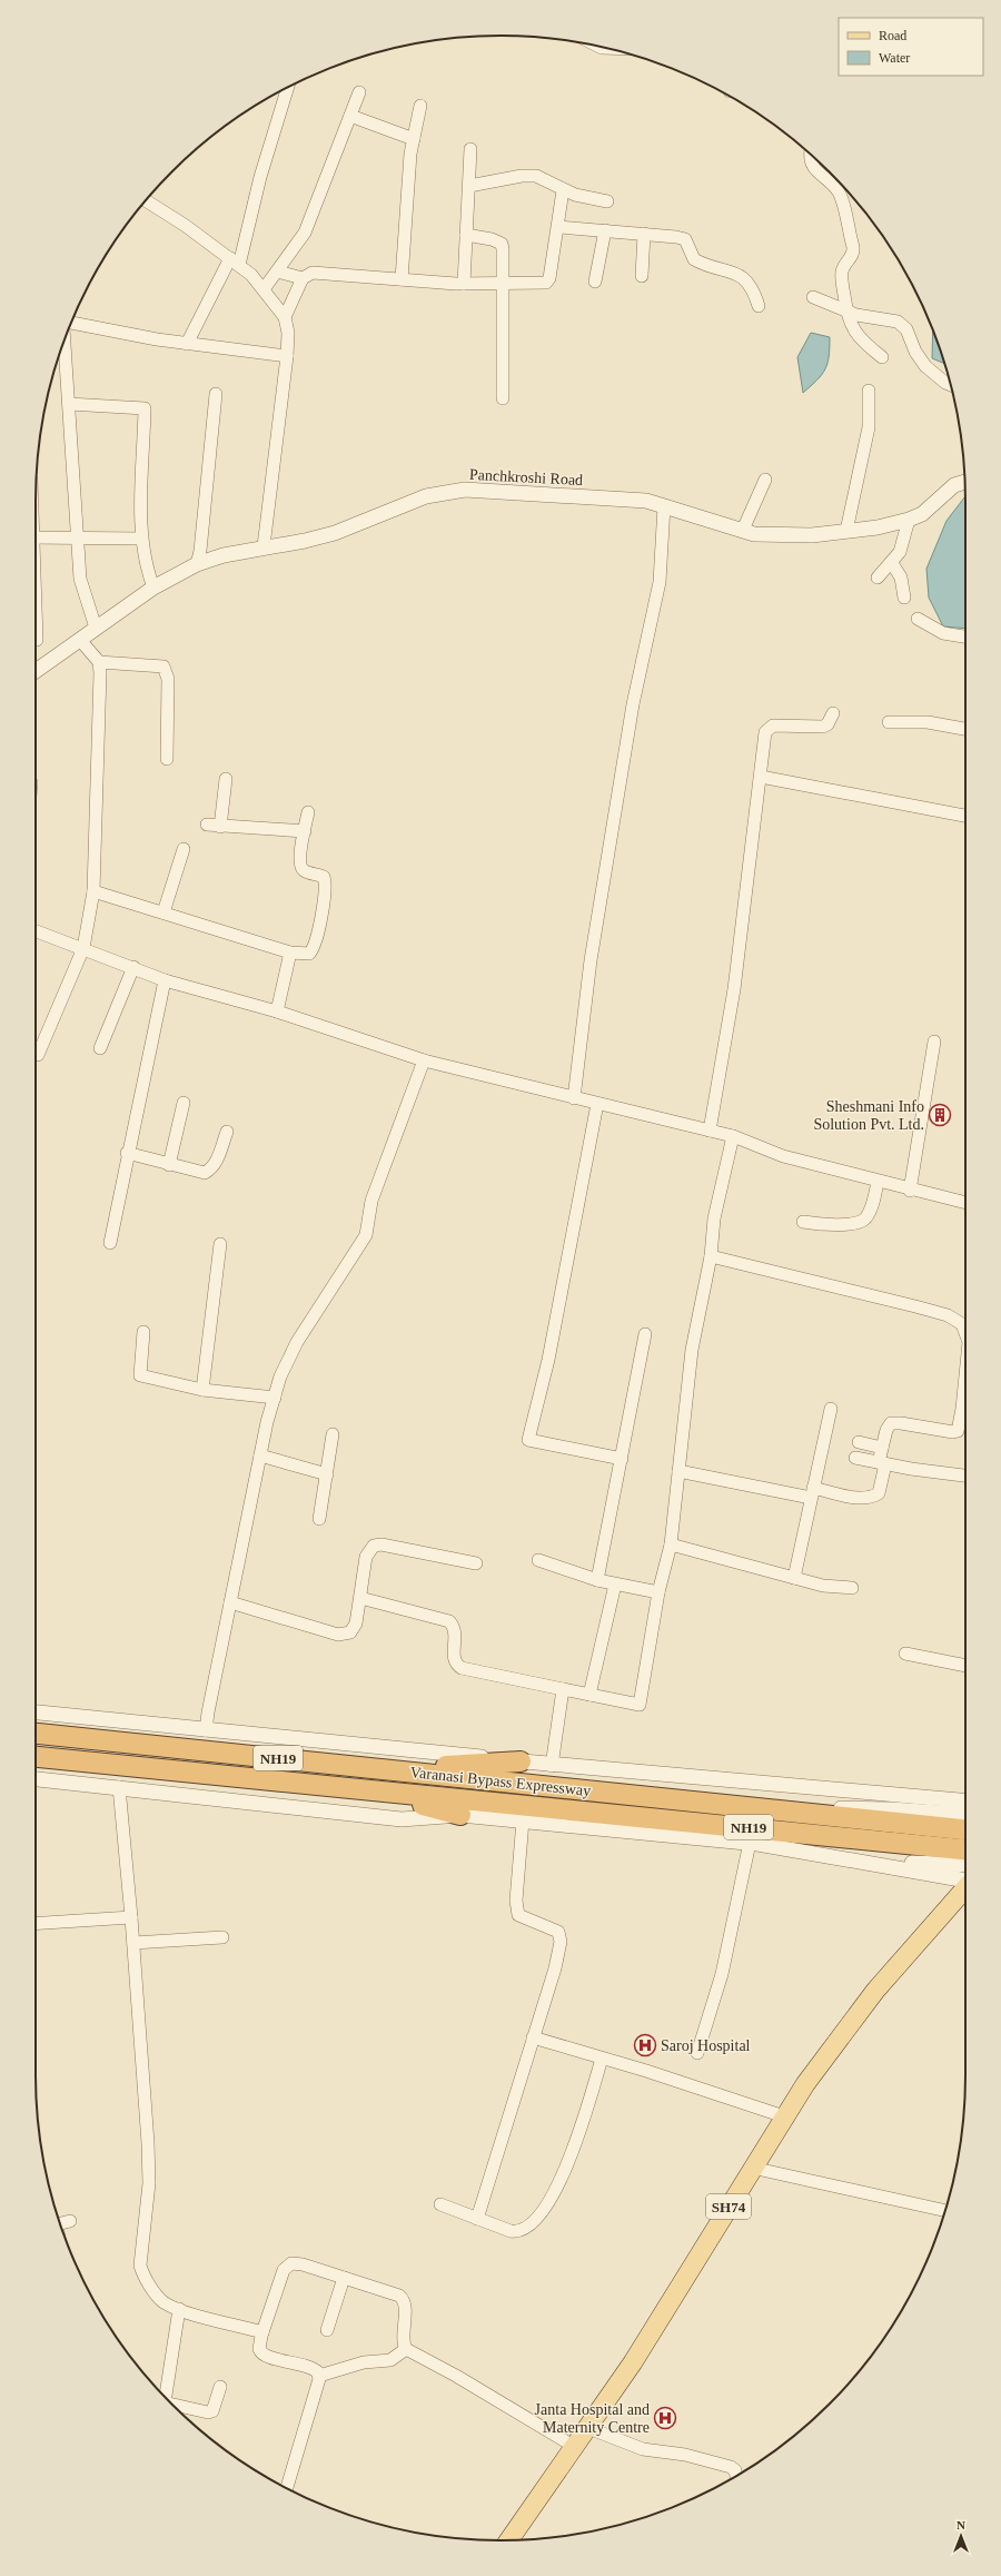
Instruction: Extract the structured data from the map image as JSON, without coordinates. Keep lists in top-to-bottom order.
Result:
{
  "streets": {
    "highway": ["NH19", "Varanasi Bypass Expressway"],
    "main road": ["SH74"],
    "street": ["Panchkroshi Road"]
  },
  "places": {
    "building": ["Sheshmani Info Solution Pvt. Ltd."],
    "hospital": ["Saroj Hospital", "Janta Hospital and Maternity Centre"]
  },
  "legend": ["Road", "Water"],
  "north": "top"
}
